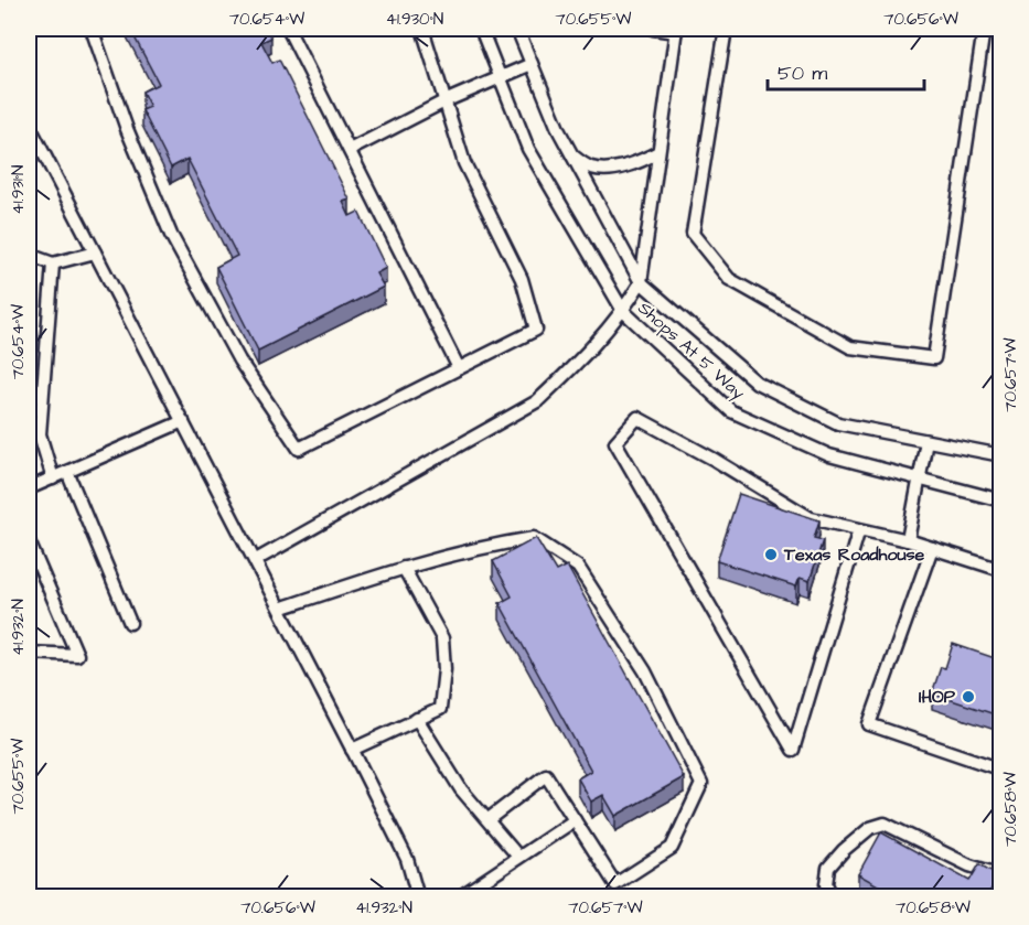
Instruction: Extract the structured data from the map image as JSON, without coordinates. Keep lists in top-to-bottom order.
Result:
{
  "streets": {
    "lane": ["Shops At 5 Way"]
  },
  "places": ["Texas Roadhouse", "IHOP"],
  "scale_bar": "50 m",
  "coordinates": [
    "70.654°W",
    "41.930°N",
    "70.655°W",
    "70.656°W",
    "41.931°N",
    "70.657°W",
    "41.932°N",
    "70.658°W"
  ]
}
